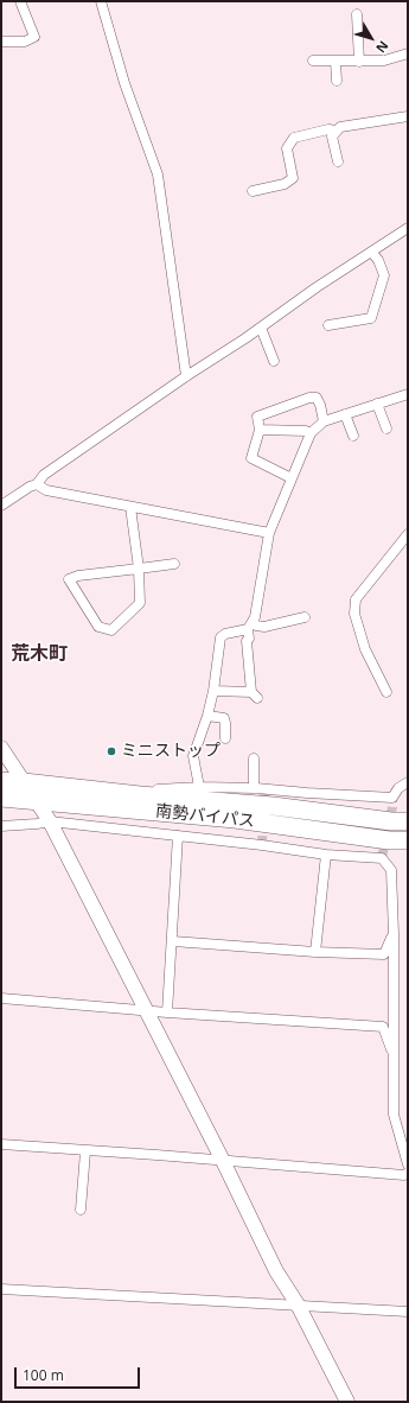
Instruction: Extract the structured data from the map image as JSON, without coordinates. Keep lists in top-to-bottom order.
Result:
{
  "streets": {
    "highway": ["南勢バイパス"]
  },
  "districts": ["荒木町"],
  "places": ["ミニストップ"],
  "scale_bar": "100 m",
  "north": "bottom right"
}
